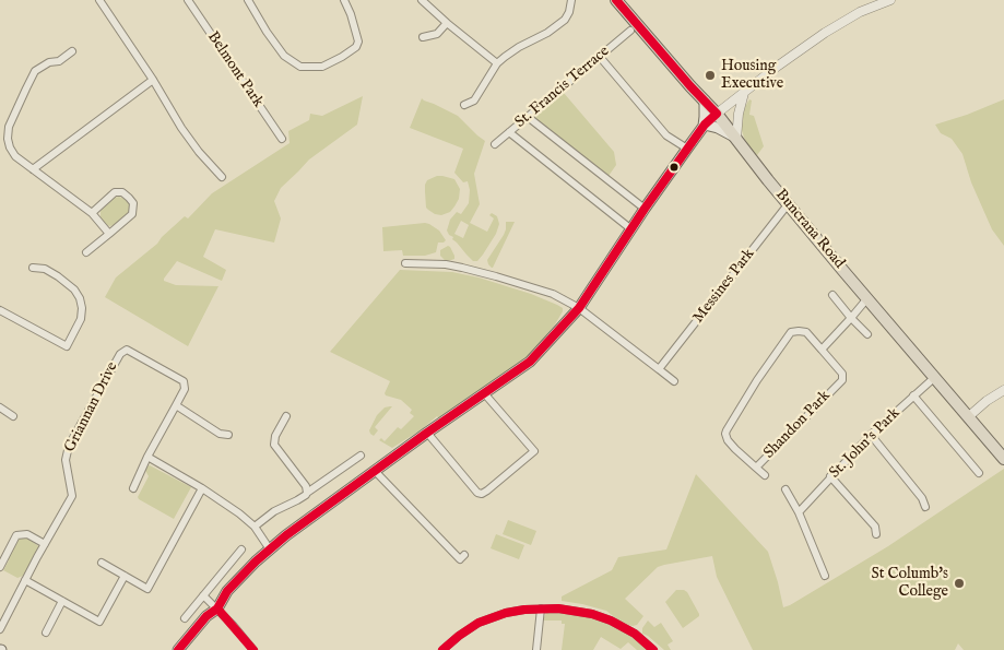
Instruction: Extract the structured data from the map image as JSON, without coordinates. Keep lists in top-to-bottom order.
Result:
{
  "streets": {
    "highway": ["Buncrana Road"],
    "street": [
      "Belmont Park",
      "St. Francis Terrace",
      "Messines Park",
      "Griannan Drive",
      "Shandon Park",
      "St. John's Park"
    ]
  },
  "crossings": [
    ["Buncrana Road", "Messines Park"],
    ["Buncrana Road", "St. John's Park"]
  ],
  "places": ["Housing Executive", "St Columb's College"]
}
